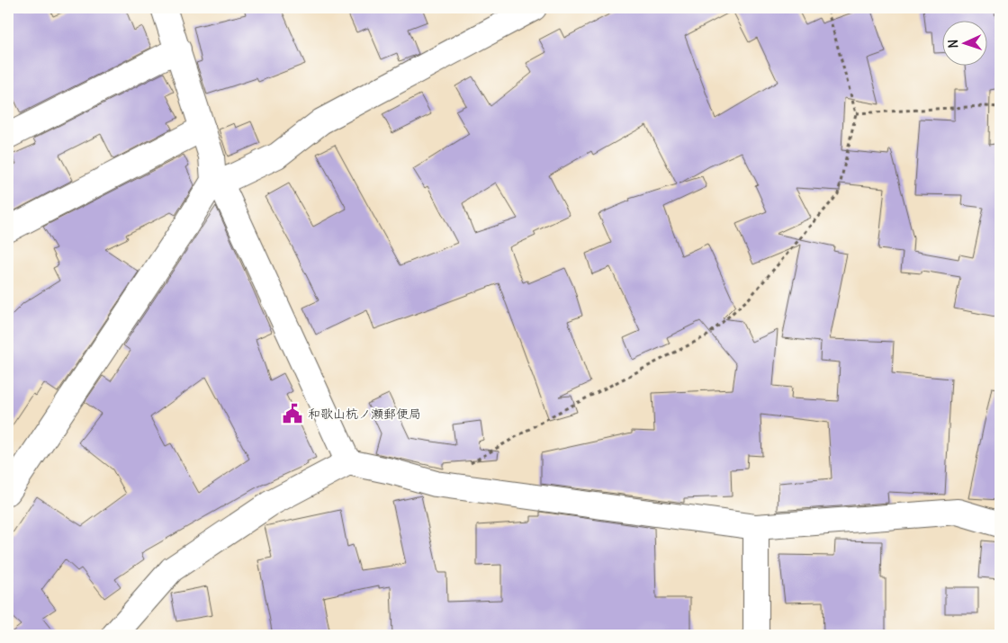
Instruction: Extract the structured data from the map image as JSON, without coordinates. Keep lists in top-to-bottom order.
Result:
{
  "places": {
    "public building": ["和歌山杭ノ瀬郵便局"]
  },
  "north": "left"
}
